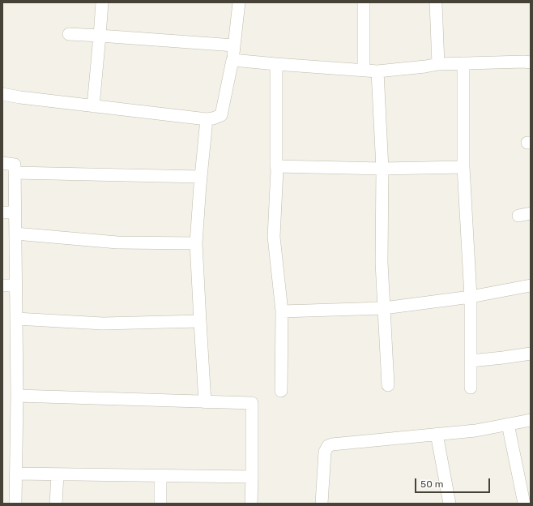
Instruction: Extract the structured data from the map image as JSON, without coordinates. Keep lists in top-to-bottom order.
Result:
{
  "scale_bar": "50 m"
}
